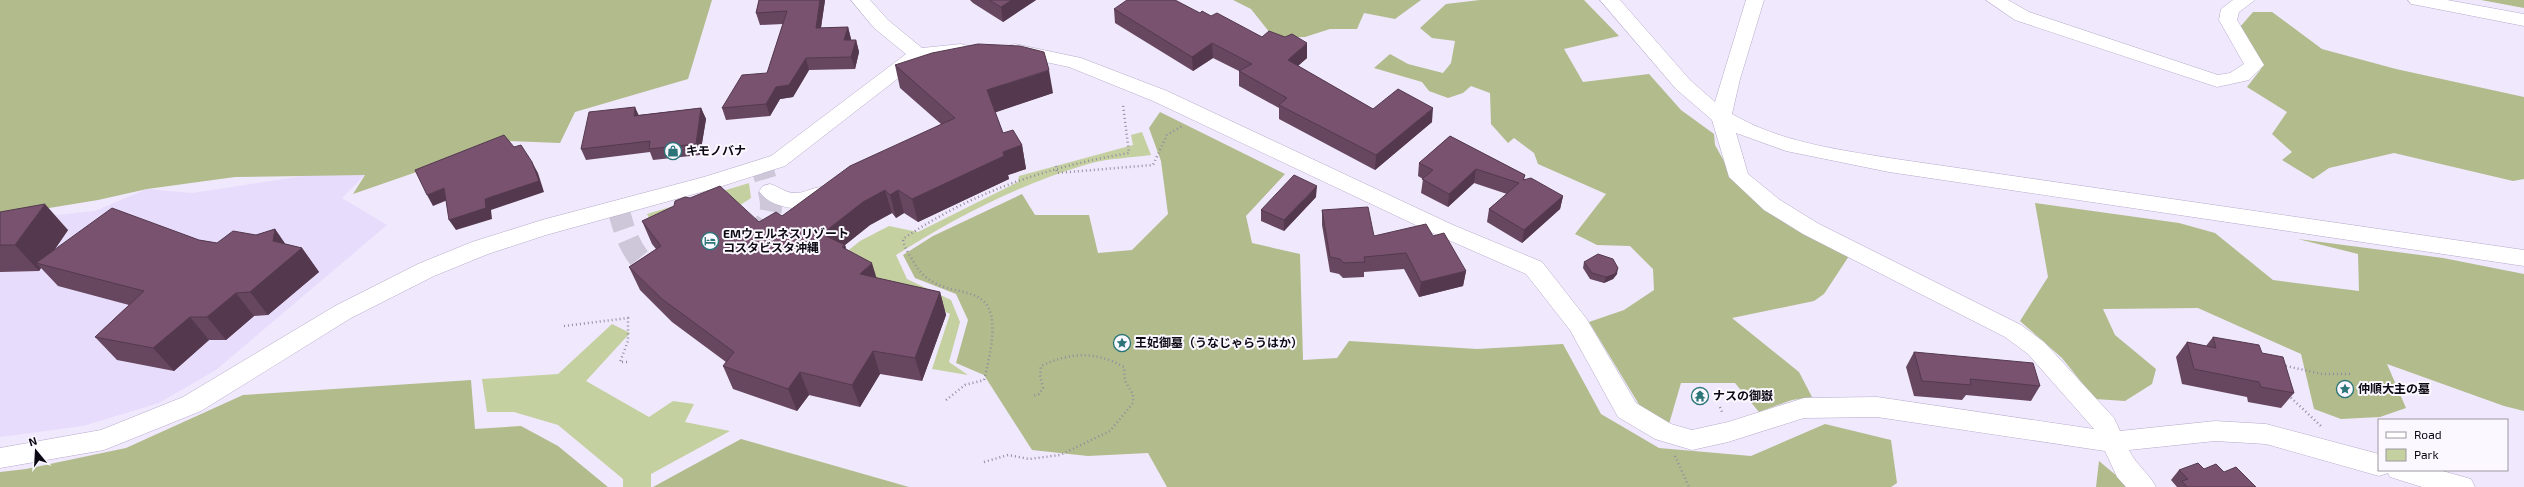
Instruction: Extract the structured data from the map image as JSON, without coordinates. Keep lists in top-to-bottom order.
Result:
{
  "places": {
    "shop": ["キモノバナ"],
    "hotel": ["EMウェルネスリゾート コスタビスタ沖縄"],
    "place": ["王妃御墓（うなじゃらうはか）", "仲順大主の墓"],
    "temple": ["ナスの御嶽"]
  },
  "legend": ["Road", "Park"],
  "north": "top"
}
